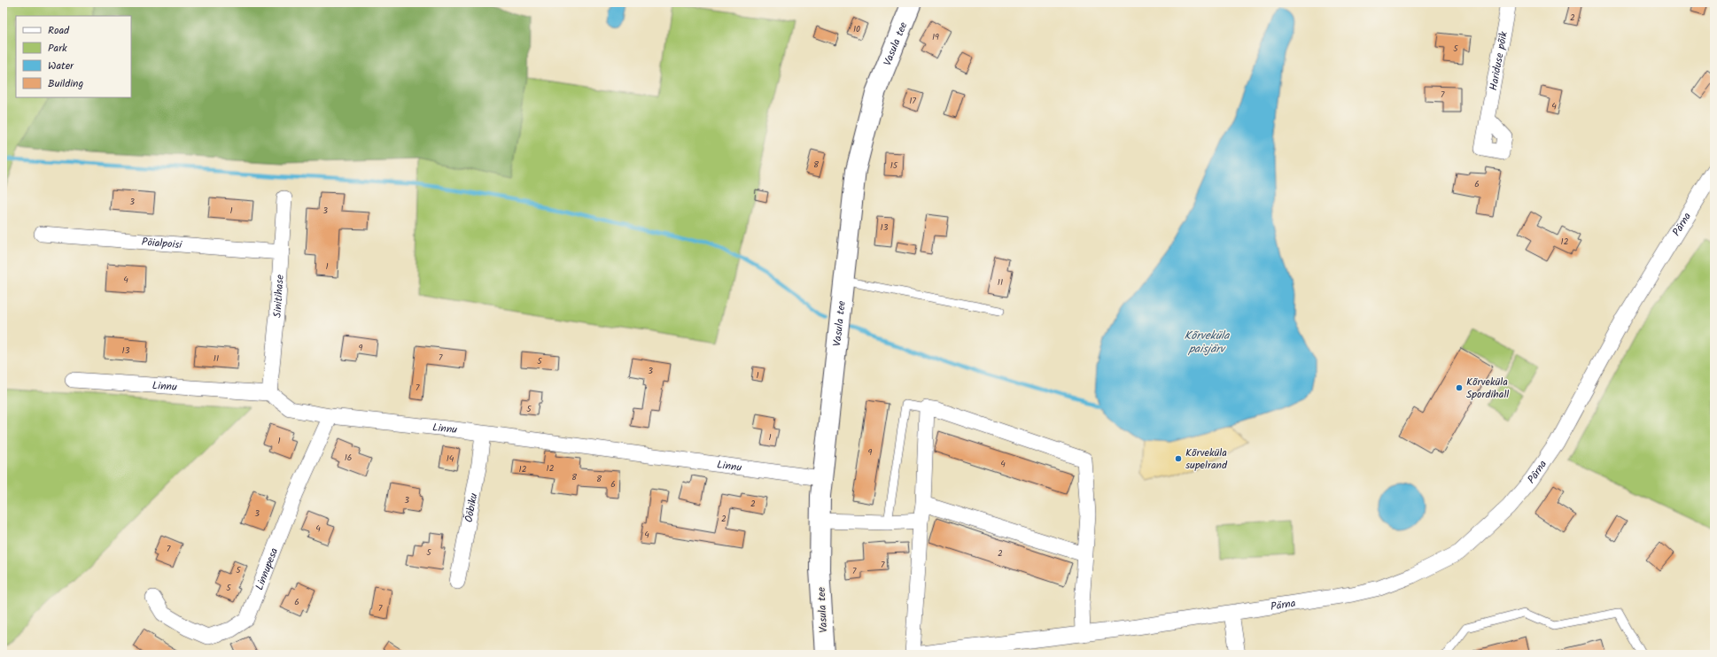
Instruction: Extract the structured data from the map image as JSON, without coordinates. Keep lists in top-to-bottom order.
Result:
{
  "streets": {
    "street": [
      "Vasula tee",
      "Hariduse põik",
      "Pärna",
      "Pöialpoisi",
      "Sinitihase",
      "Linnu",
      "Ööbiku",
      "Linnupesa"
    ]
  },
  "crossings": [
    ["Vasula tee", "Linnu"],
    ["Pöialpoisi", "Sinitihase"],
    ["Sinitihase", "Linnu"],
    ["Linnu", "Ööbiku"],
    ["Linnu", "Linnupesa"]
  ],
  "water": ["Kõrveküla paisjärv"],
  "places": ["Kõrveküla Spordihall", "Kõrveküla supelrand"],
  "house_numbers": [
    "2",
    "10",
    "19",
    "5",
    "7",
    "17",
    "4",
    "8",
    "15",
    "6",
    "3",
    "1",
    "3",
    "13",
    "12",
    "1",
    "4",
    "11",
    "9",
    "13",
    "7",
    "11",
    "5",
    "3",
    "1",
    "7",
    "5",
    "1",
    "1",
    "9",
    "16",
    "14",
    "4",
    "12",
    "12",
    "8",
    "8",
    "6",
    "3",
    "2",
    "3",
    "2",
    "4",
    "4",
    "7",
    "5",
    "2",
    "7",
    "5",
    "7",
    "5",
    "6",
    "7"
  ],
  "legend": [
    "Road",
    "Park",
    "Water",
    "Building"
  ]
}
